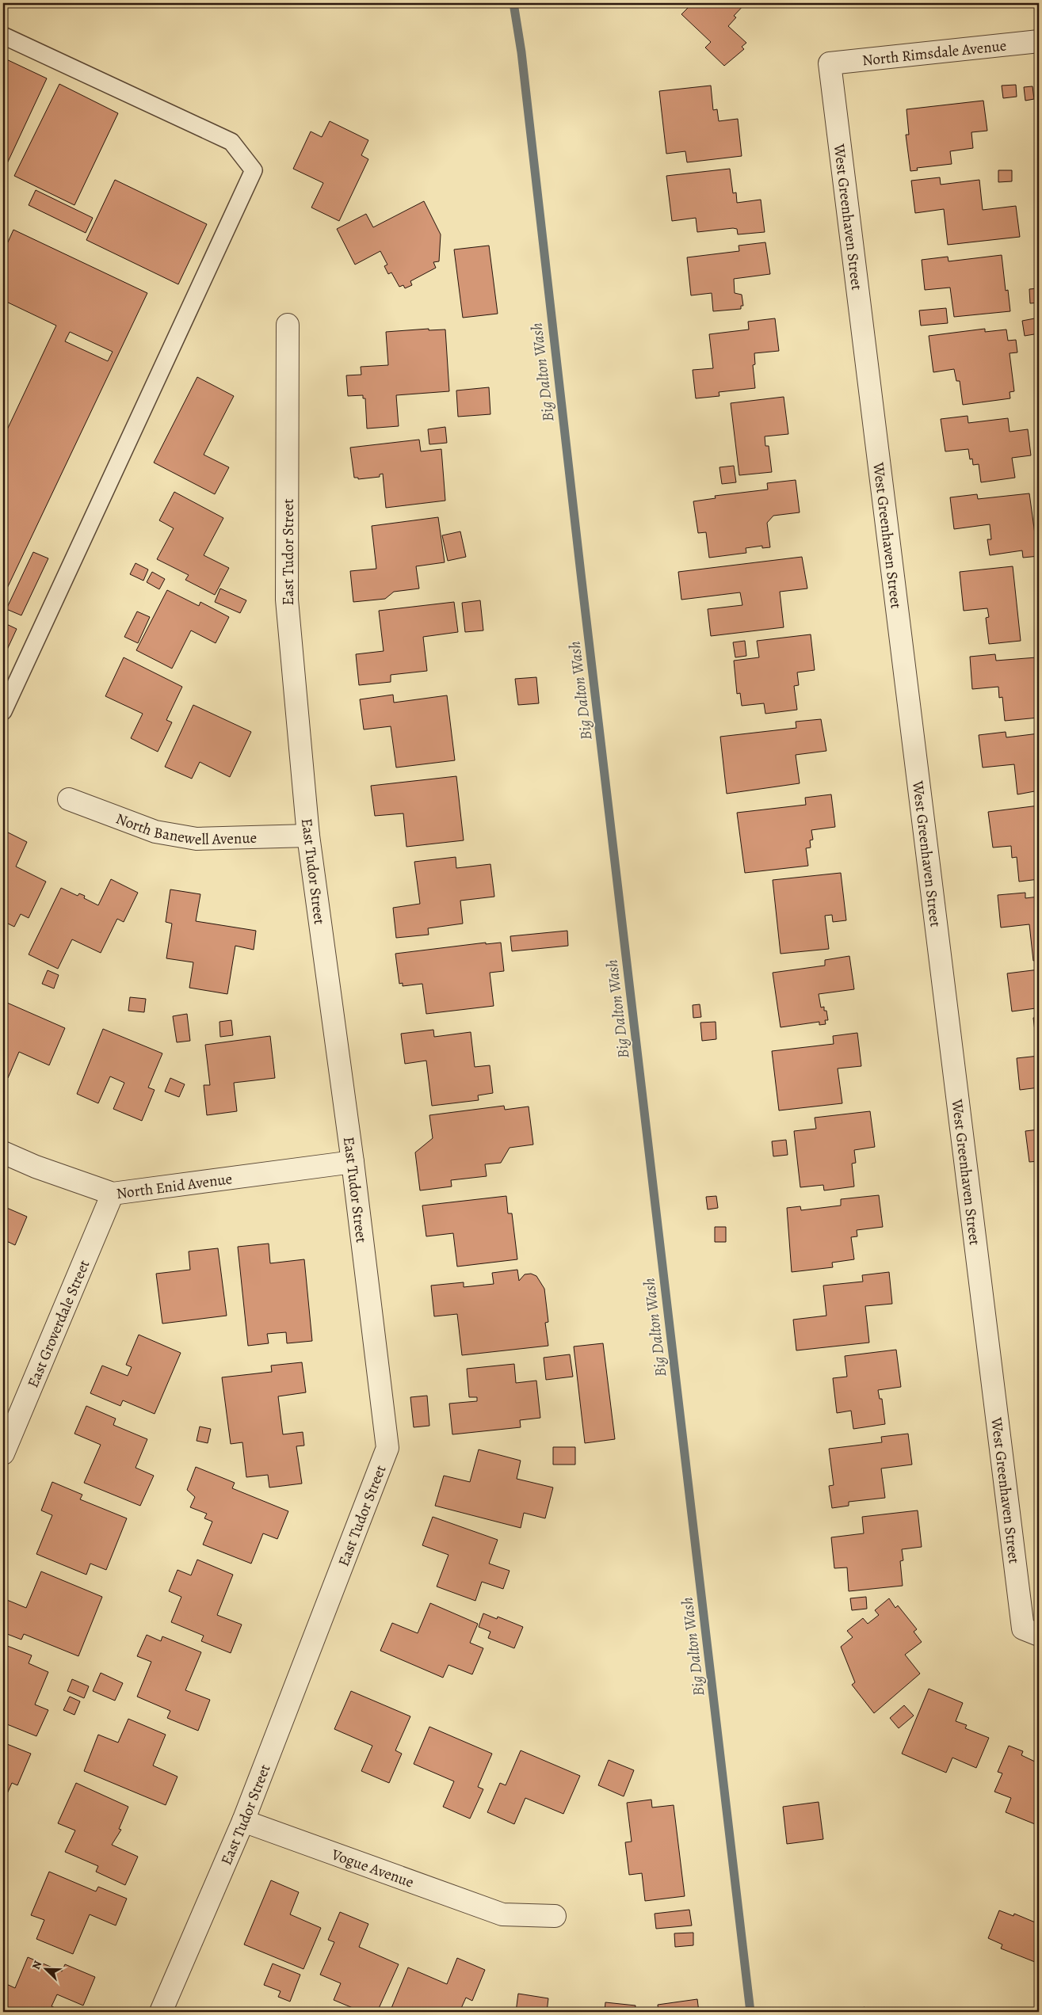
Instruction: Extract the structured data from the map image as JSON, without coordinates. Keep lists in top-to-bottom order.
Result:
{
  "streets": {
    "street": [
      "North Rimsdale Avenue",
      "West Greenhaven Street",
      "East Tudor Street",
      "North Banewell Avenue",
      "North Enid Avenue",
      "East Groverdale Street",
      "Vogue Avenue"
    ]
  },
  "crossings": [
    ["North Rimsdale Avenue", "West Greenhaven Street"],
    ["East Tudor Street", "North Banewell Avenue"],
    ["East Tudor Street", "North Enid Avenue"],
    ["East Tudor Street", "Vogue Avenue"],
    ["North Enid Avenue", "East Groverdale Street"]
  ],
  "water": ["Big Dalton Wash"],
  "north": "top left"
}
